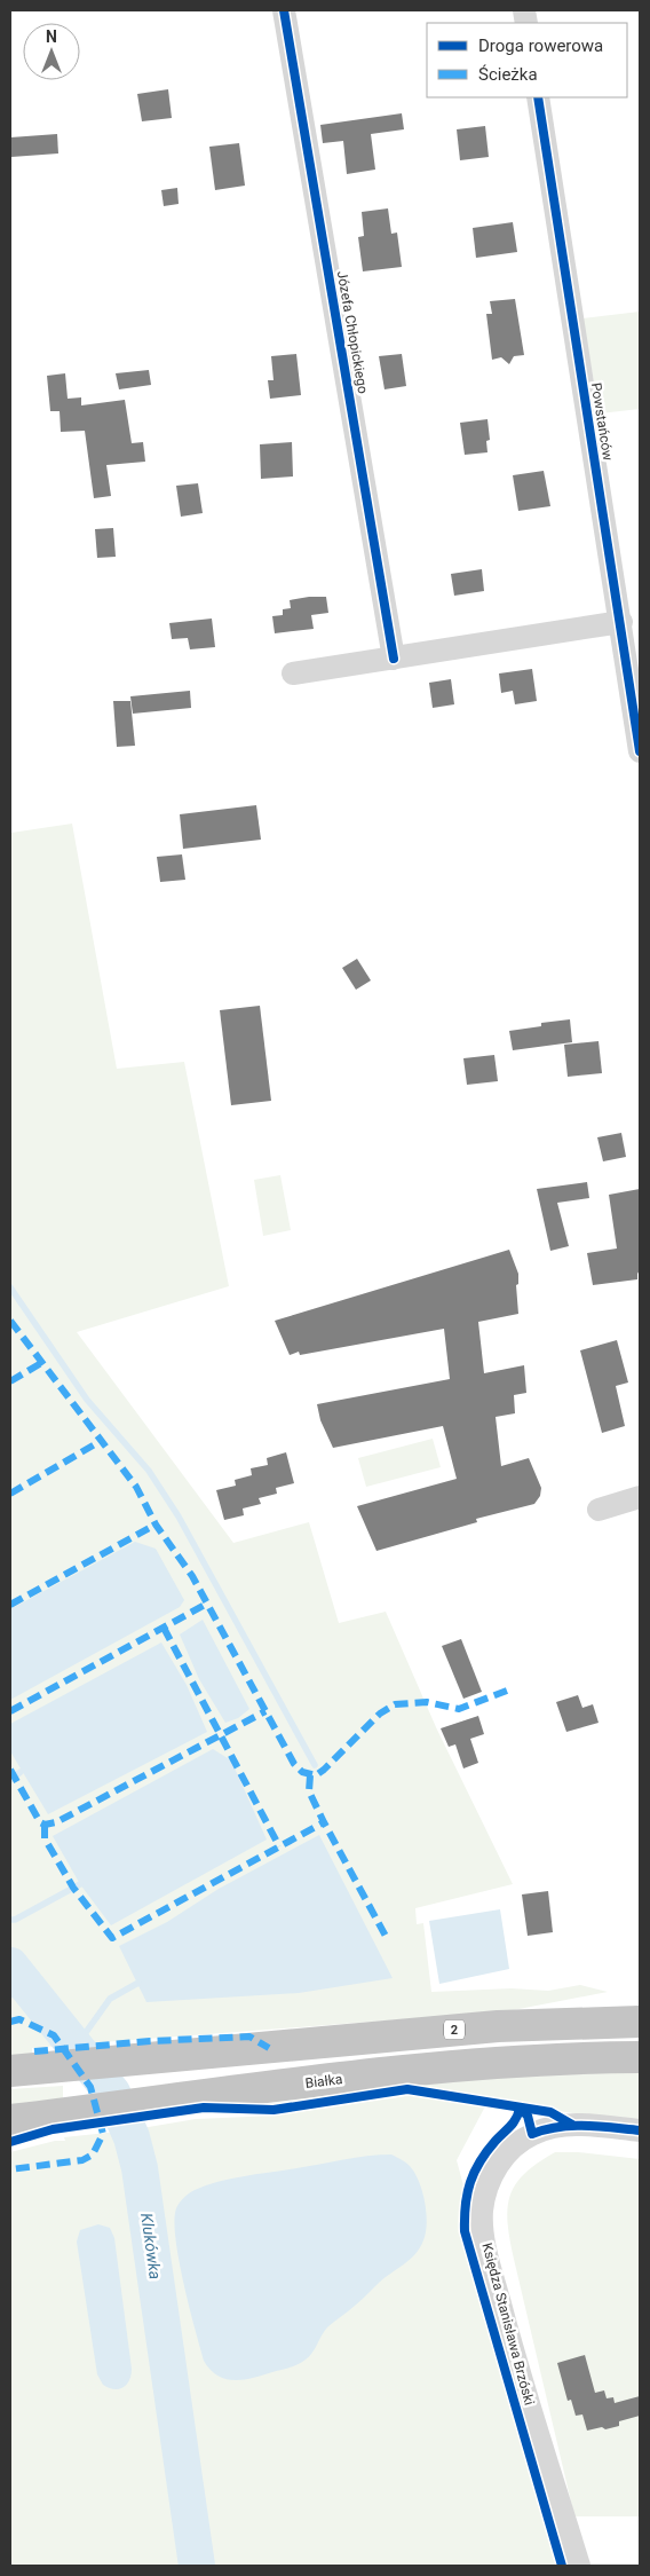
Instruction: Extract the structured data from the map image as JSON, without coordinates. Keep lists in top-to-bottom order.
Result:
{
  "streets": {
    "highway": ["2", "Białka"],
    "street": ["Józefa Chłopickiego", "Powstańców", "Księdza Stanisława Brzóski"]
  },
  "water": ["Klukówka"],
  "legend": ["Droga rowerowa", "Ścieżka"],
  "north": "top"
}
